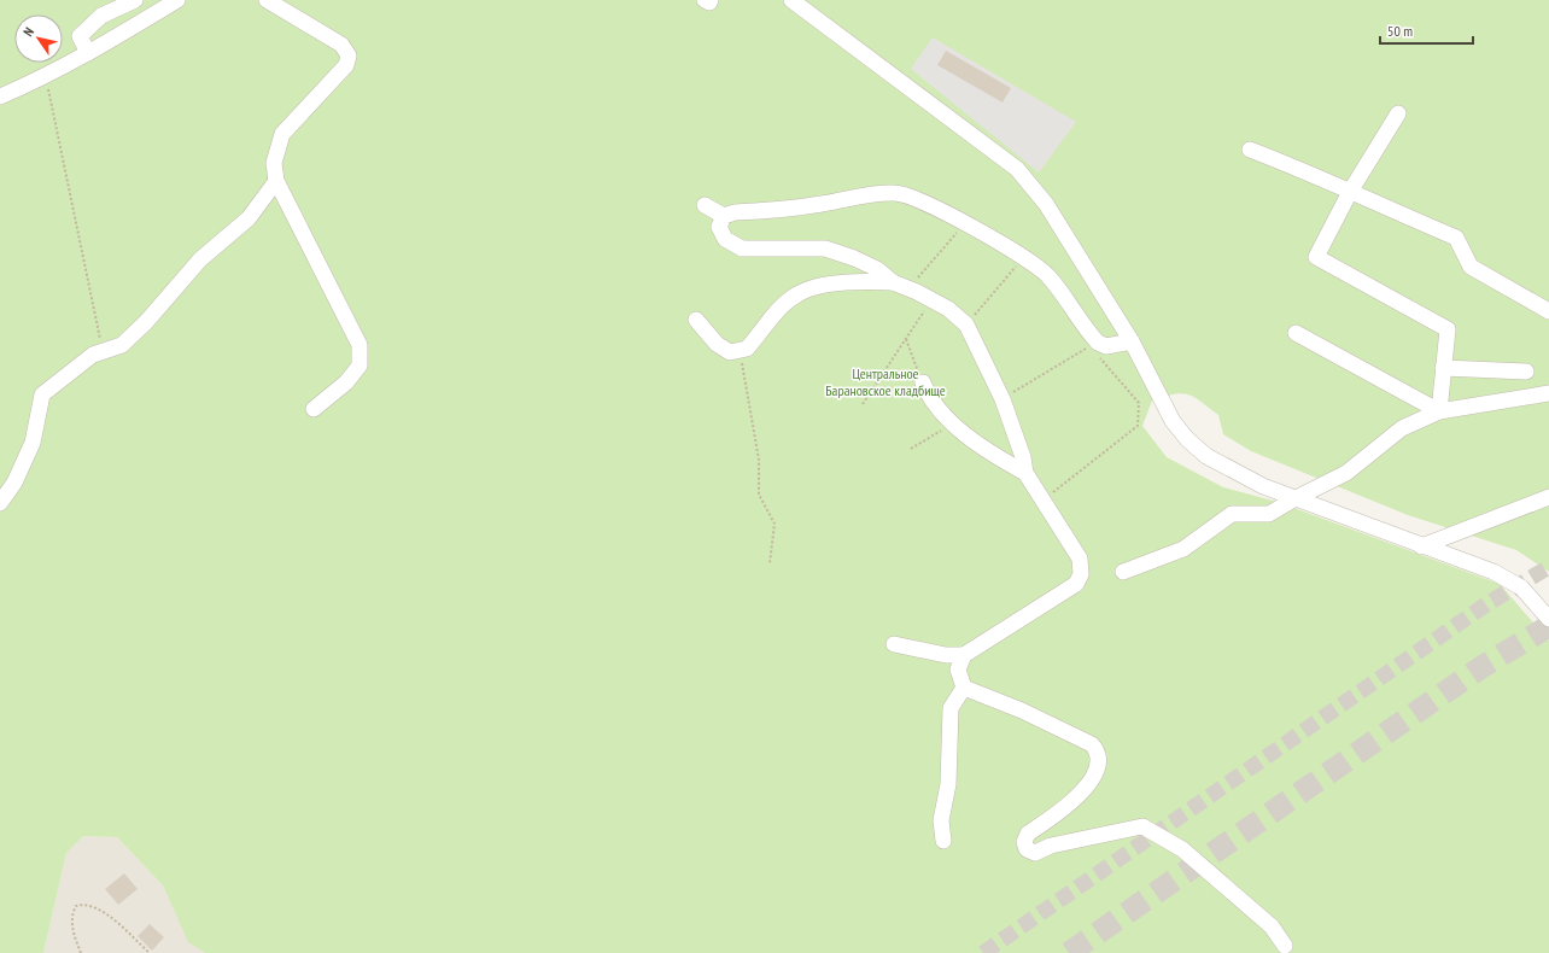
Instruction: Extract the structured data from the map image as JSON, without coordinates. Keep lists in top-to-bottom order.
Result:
{
  "parks": ["Центральное Барановское кладбище"],
  "scale_bar": "50 m",
  "north": "top left"
}
